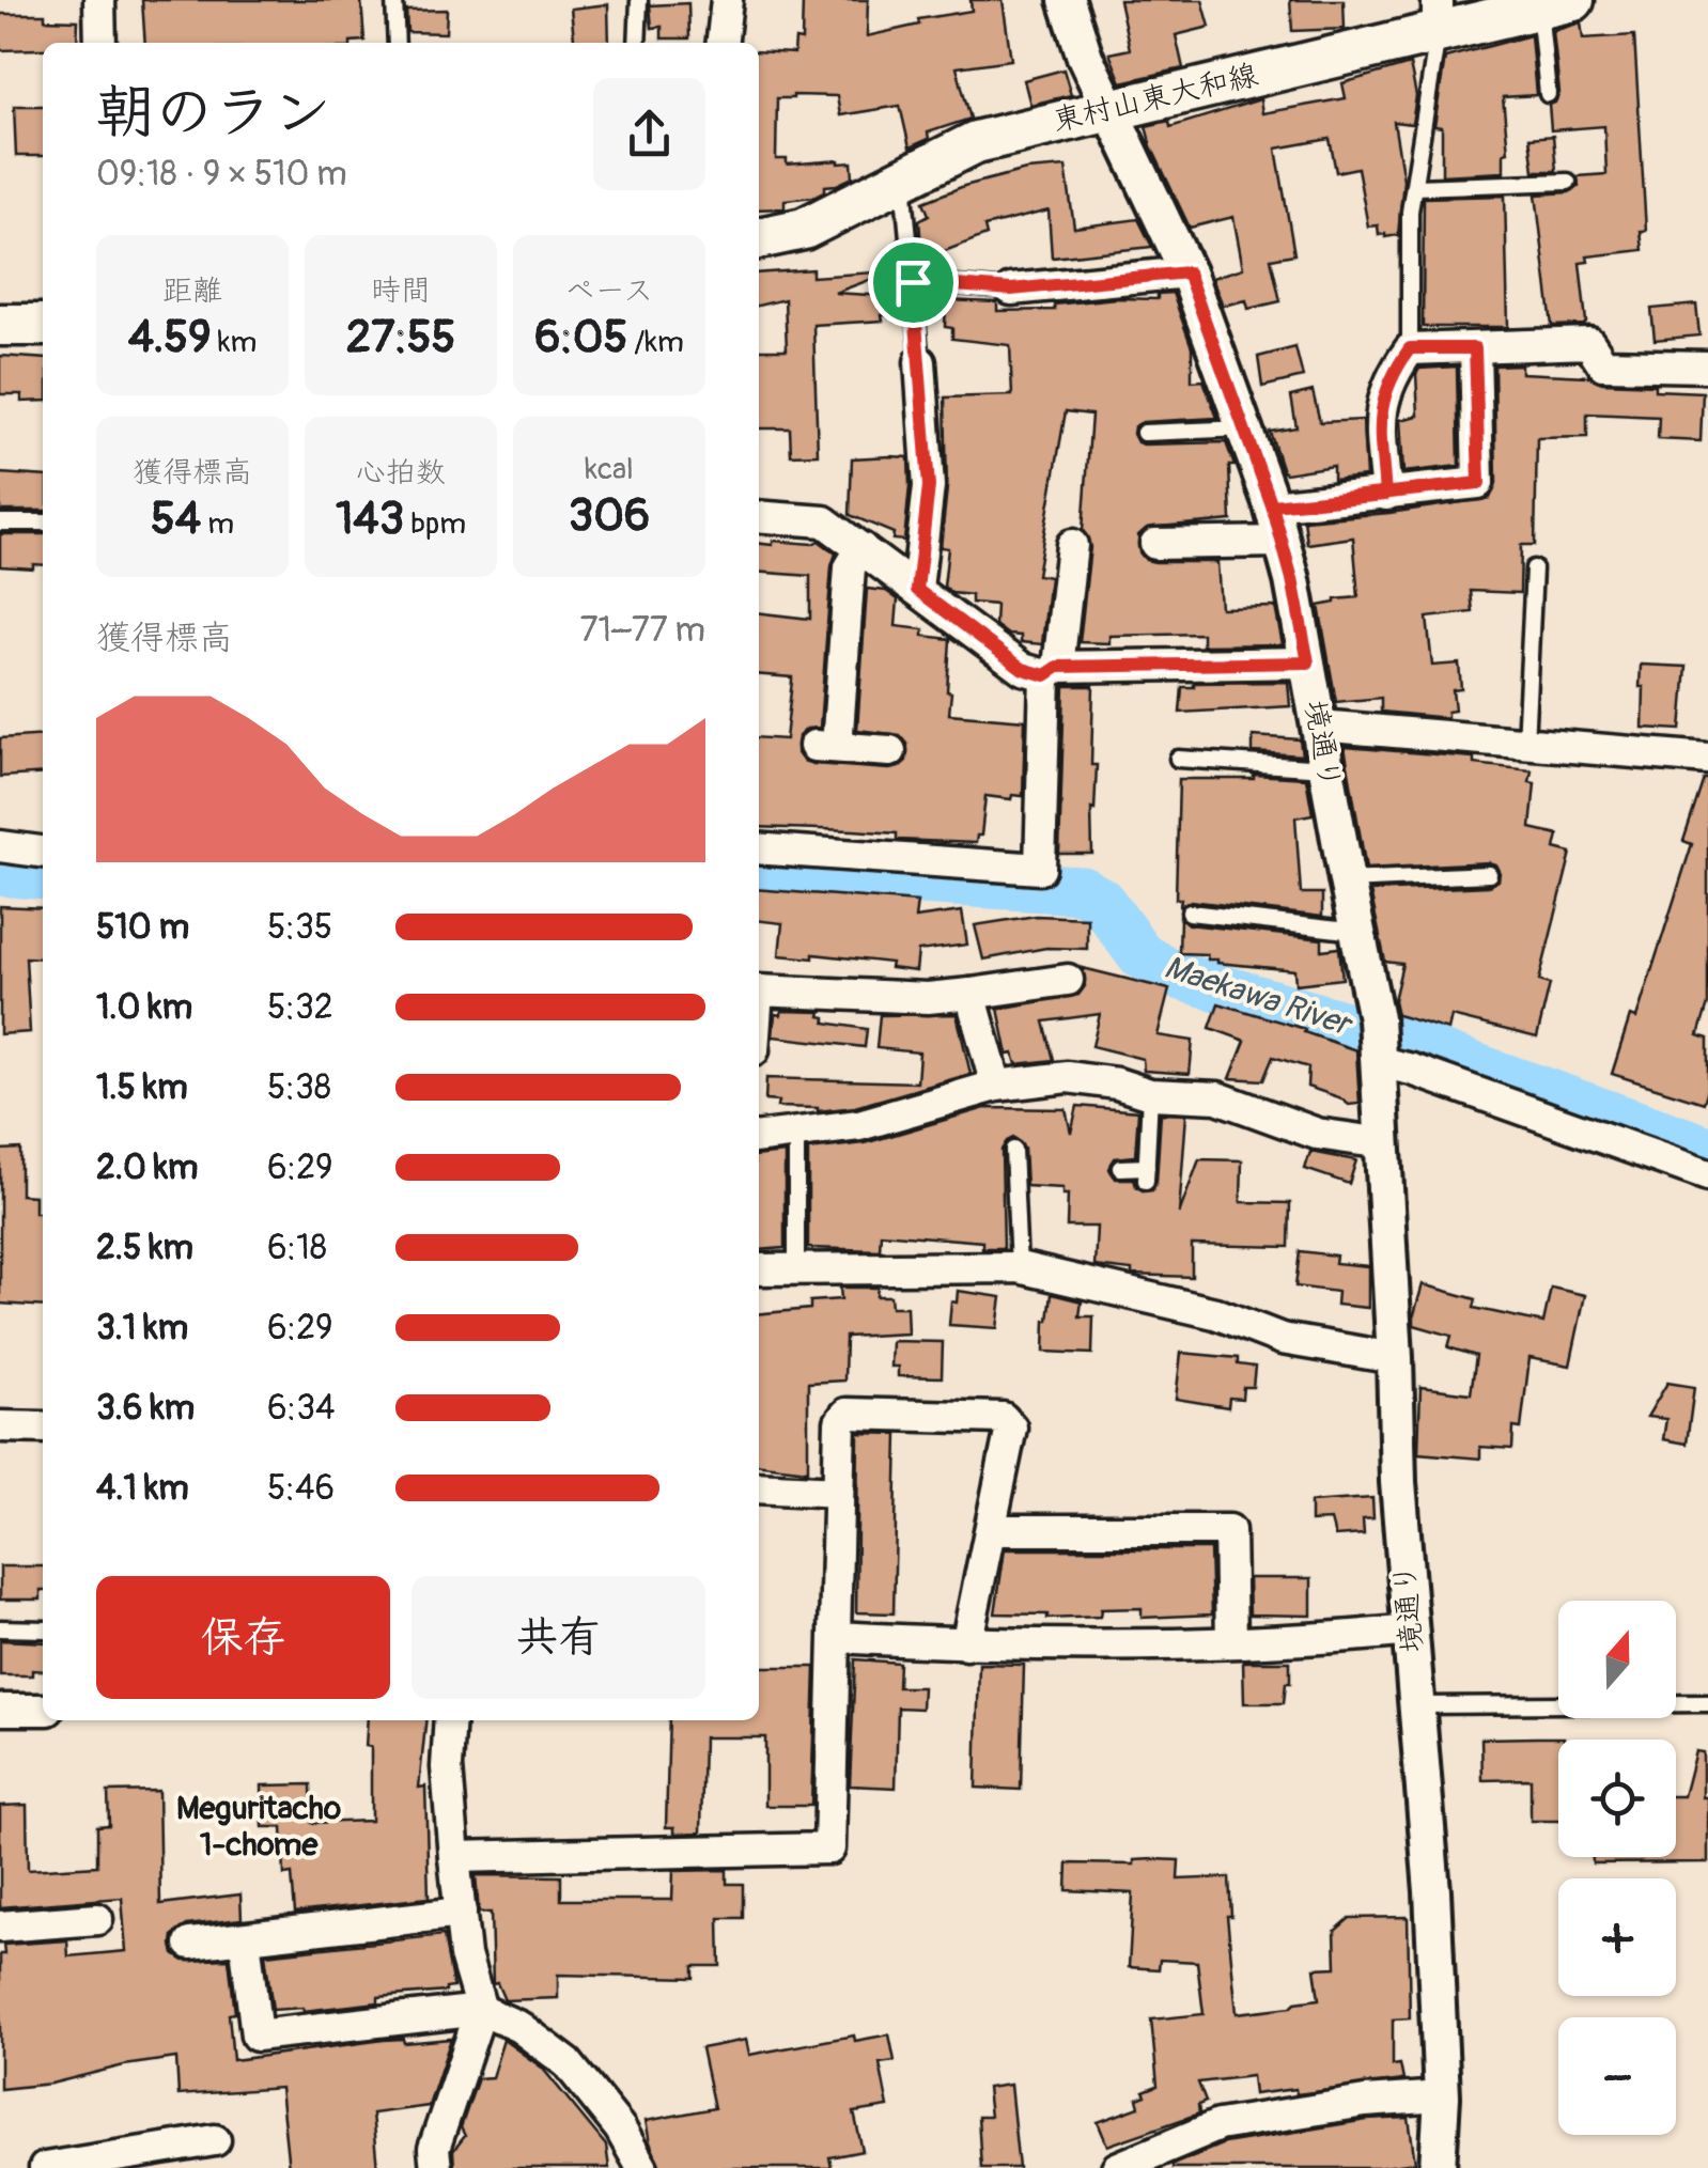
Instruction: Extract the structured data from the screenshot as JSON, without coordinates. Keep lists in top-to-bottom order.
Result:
{
  "streets": {
    "main road": ["東村山東大和線"],
    "street": ["境通り"]
  },
  "crossings": [
    ["東村山東大和線", "境通り"]
  ],
  "districts": ["Meguritacho 1-chome"],
  "water": ["Maekawa River"],
  "north": "top",
  "page": {
    "heading": ["朝のラン", "09:18 · 9 × 510 m"],
    "stats": [
      ["距離", "4.59 km"],
      ["時間", "27:55"],
      ["ペース", "6:05 /km"],
      ["獲得標高", "54 m"],
      ["心拍数", "143 bpm"],
      ["kcal", "306"]
    ],
    "chart": ["獲得標高", "71–77 m"],
    "list": [
      {
        "name": "510 m",
        "note": "5:35"
      },
      {
        "name": "1.0 km",
        "note": "5:32"
      },
      {
        "name": "1.5 km",
        "note": "5:38"
      },
      {
        "name": "2.0 km",
        "note": "6:29"
      },
      {
        "name": "2.5 km",
        "note": "6:18"
      },
      {
        "name": "3.1 km",
        "note": "6:29"
      },
      {
        "name": "3.6 km",
        "note": "6:34"
      },
      {
        "name": "4.1 km",
        "note": "5:46"
      }
    ],
    "buttons": ["保存", "共有"],
    "map_buttons": ["+", "−"]
  }
}
